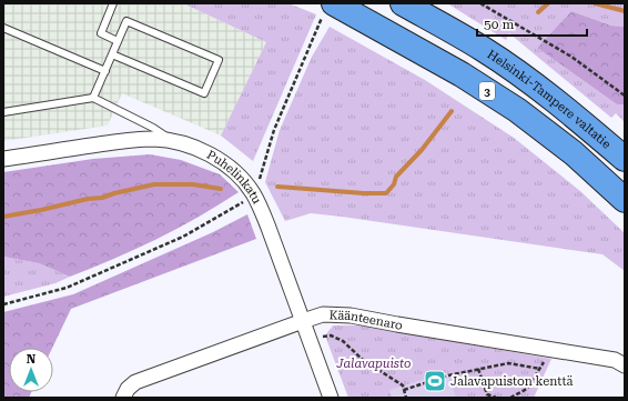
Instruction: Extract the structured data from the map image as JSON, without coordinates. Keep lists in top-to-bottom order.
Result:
{
  "streets": {
    "highway": ["3", "Helsinki-Tampere valtatie"],
    "street": ["Puhelinkatu", "Käänteenaro"]
  },
  "crossings": [
    ["Puhelinkatu", "Käänteenaro"]
  ],
  "parks": ["Jalavapuisto"],
  "places": {
    "sports": ["Jalavapuiston kenttä"]
  },
  "scale_bar": "50 m",
  "north": "top"
}
